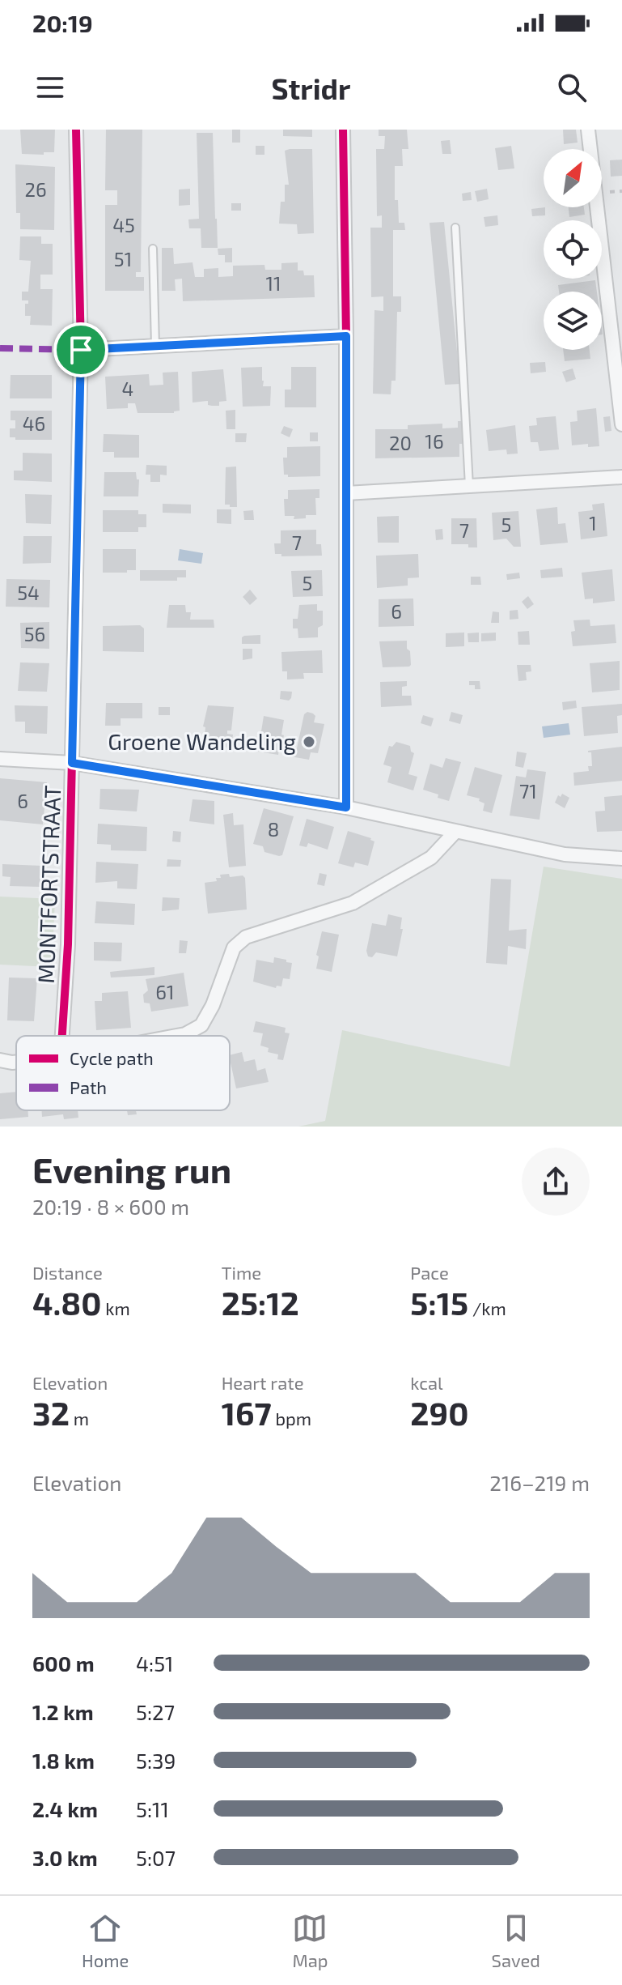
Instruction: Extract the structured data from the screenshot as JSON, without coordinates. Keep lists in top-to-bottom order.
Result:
{
  "streets": {
    "street": ["MONTFORTSTRAAT"]
  },
  "places": ["Groene Wandeling"],
  "house_numbers": [
    "26",
    "45",
    "51",
    "11",
    "4",
    "46",
    "16",
    "20",
    "1",
    "5",
    "7",
    "7",
    "5",
    "54",
    "6",
    "56",
    "71",
    "6",
    "8",
    "61"
  ],
  "legend": ["Cycle path", "Path"],
  "north": "top right",
  "page": {
    "status": "20:19",
    "header": "Stridr",
    "heading": ["Evening run", "20:19 · 8 × 600 m"],
    "stats": [
      ["Distance", "4.80 km"],
      ["Time", "25:12"],
      ["Pace", "5:15 /km"],
      ["Elevation", "32 m"],
      ["Heart rate", "167 bpm"],
      ["kcal", "290"]
    ],
    "chart": ["Elevation", "216–219 m"],
    "list": [
      {
        "name": "600 m",
        "note": "4:51"
      },
      {
        "name": "1.2 km",
        "note": "5:27"
      },
      {
        "name": "1.8 km",
        "note": "5:39"
      },
      {
        "name": "2.4 km",
        "note": "5:11"
      },
      {
        "name": "3.0 km",
        "note": "5:07"
      }
    ],
    "tabs": ["Home", "Map", "Saved"]
  }
}
